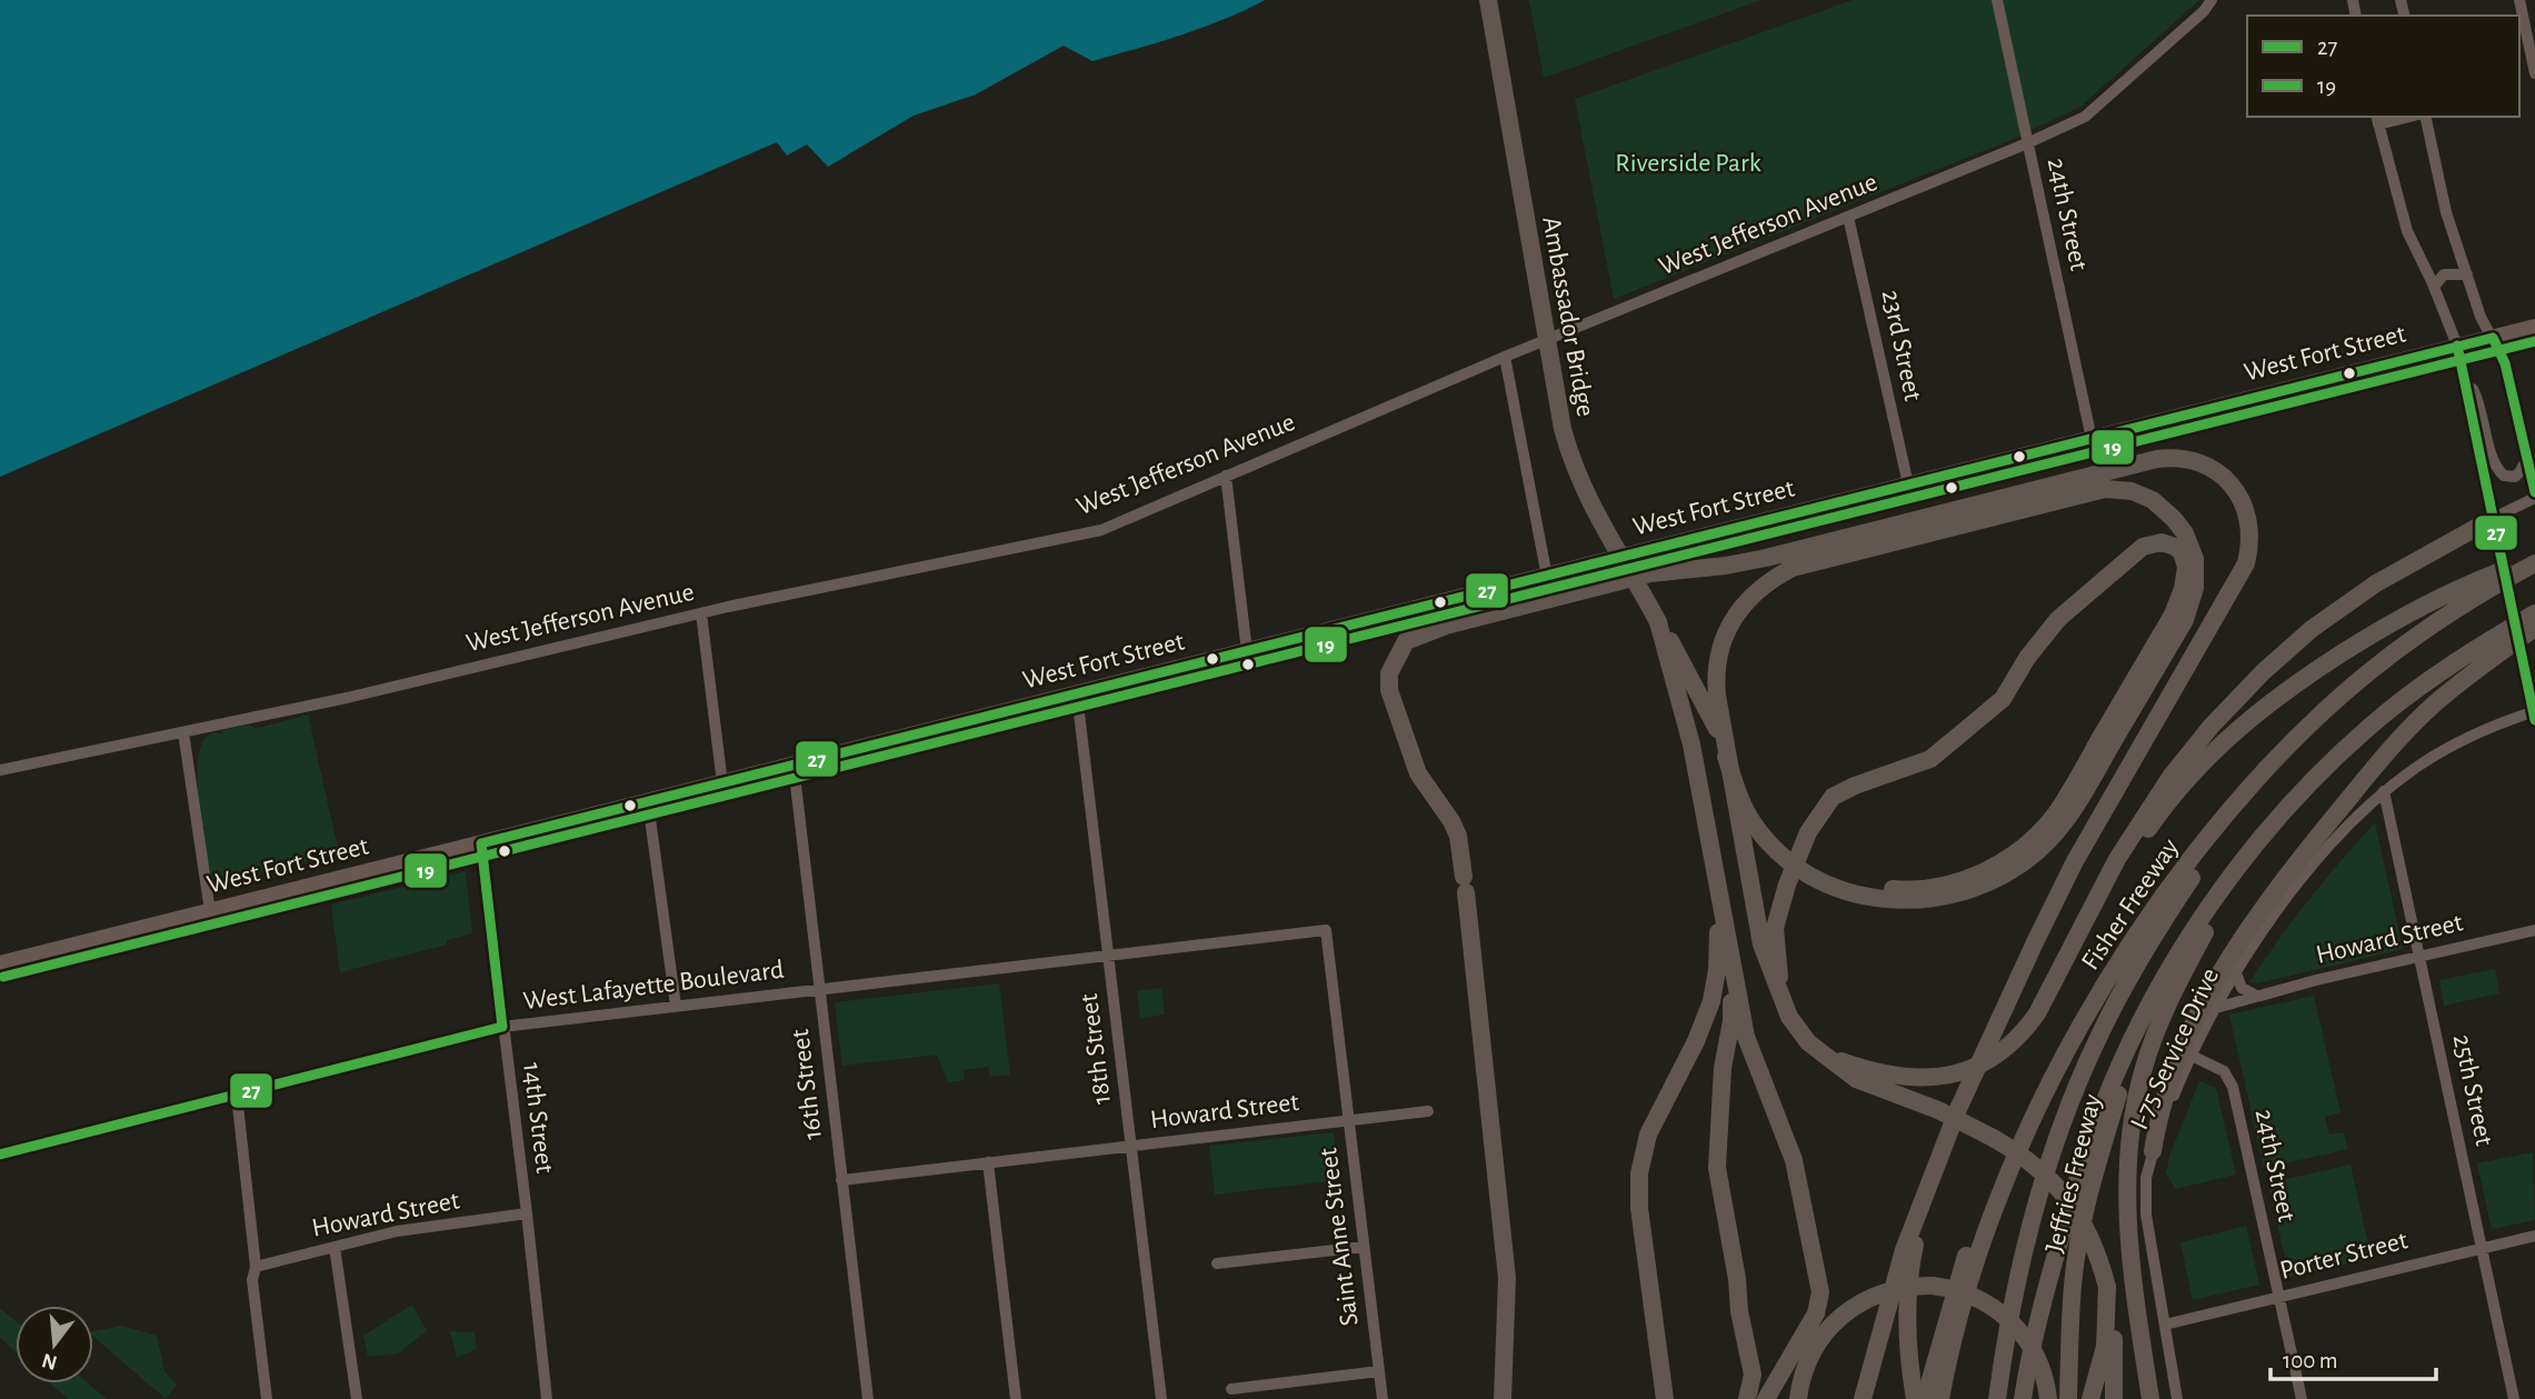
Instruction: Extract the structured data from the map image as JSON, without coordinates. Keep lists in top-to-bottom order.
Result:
{
  "streets": {
    "highway": ["Ambassador Bridge", "Fisher Freeway", "Jeffries Freeway"],
    "main road": ["West Fort Street"],
    "street": [
      "24th Street",
      "West Jefferson Avenue",
      "23rd Street",
      "Howard Street",
      "West Lafayette Boulevard",
      "18th Street",
      "I-75 Service Drive",
      "16th Street",
      "25th Street",
      "14th Street",
      "Saint Anne Street",
      "Porter Street"
    ]
  },
  "crossings": [
    ["24th Street", "West Jefferson Avenue"],
    ["24th Street", "West Fort Street"],
    ["24th Street", "I-75 Service Drive"],
    ["24th Street", "Porter Street"],
    ["West Jefferson Avenue", "23rd Street"],
    ["23rd Street", "West Fort Street"],
    ["West Fort Street", "18th Street"],
    ["West Fort Street", "16th Street"],
    ["West Fort Street", "14th Street"],
    ["Howard Street", "18th Street"],
    ["Howard Street", "I-75 Service Drive"],
    ["Howard Street", "16th Street"],
    ["Howard Street", "25th Street"],
    ["Howard Street", "14th Street"],
    ["Howard Street", "Saint Anne Street"],
    ["West Lafayette Boulevard", "18th Street"],
    ["West Lafayette Boulevard", "16th Street"],
    ["West Lafayette Boulevard", "14th Street"],
    ["West Lafayette Boulevard", "Saint Anne Street"],
    ["I-75 Service Drive", "25th Street"],
    ["I-75 Service Drive", "Porter Street"],
    ["25th Street", "Porter Street"]
  ],
  "parks": ["Riverside Park"],
  "lines": ["transit line 27", "transit line 19"],
  "legend": ["27", "19"],
  "scale_bar": "100 m",
  "north": "bottom"
}
